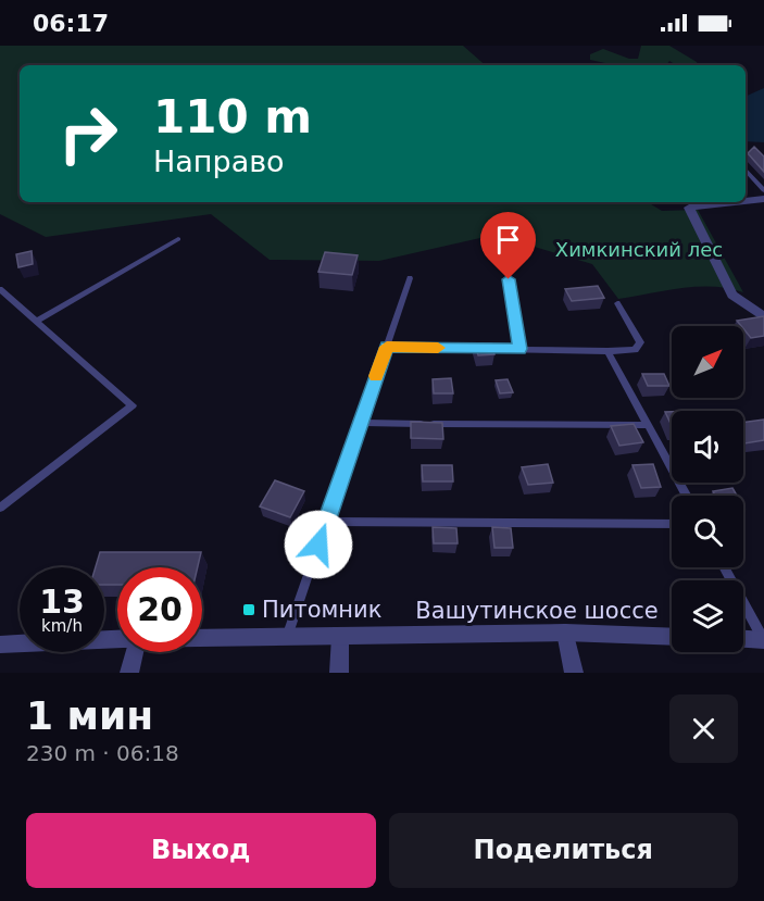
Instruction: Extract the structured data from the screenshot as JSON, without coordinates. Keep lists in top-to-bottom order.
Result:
{
  "streets": {
    "street": ["Вашутинское шоссе"]
  },
  "parks": ["Химкинский лес"],
  "places": {
    "transit": ["Питомник"]
  },
  "north": "top right",
  "page": {
    "status": "06:17",
    "turn": ["110 m", "Направо"],
    "speed": "13 km/h",
    "limit": "20",
    "heading": ["1 мин", "230 m · 06:18"],
    "buttons": ["Выход", "Поделиться"]
  }
}
